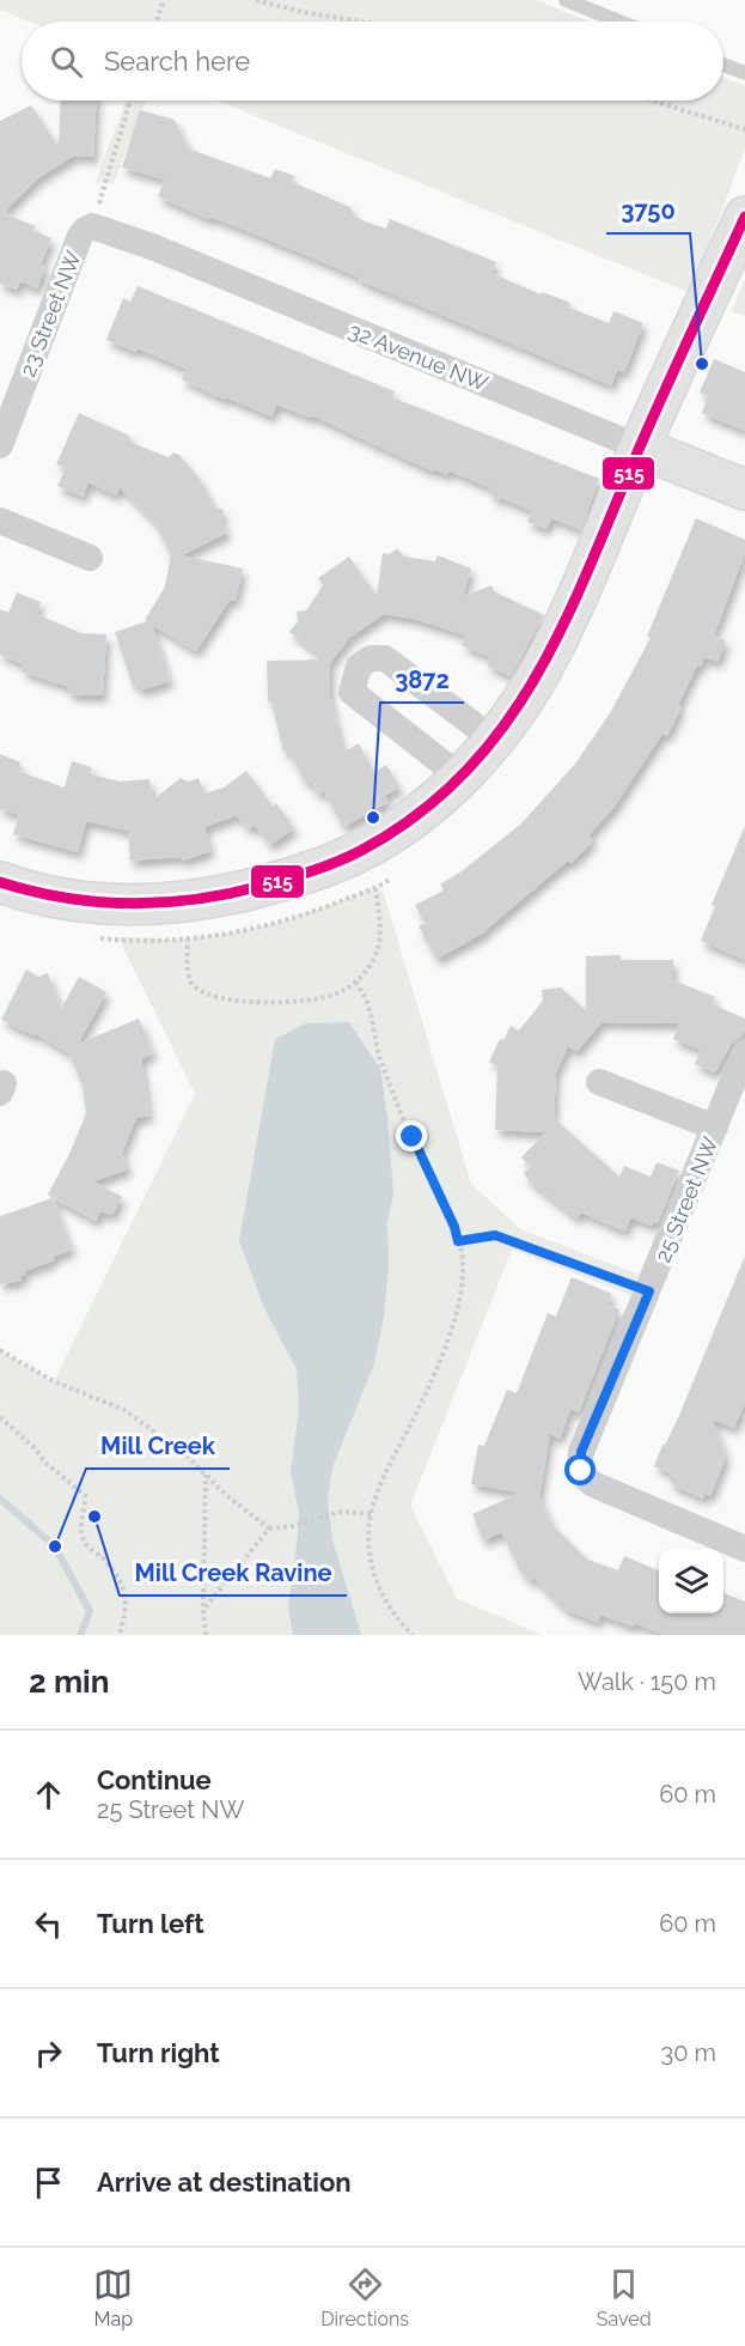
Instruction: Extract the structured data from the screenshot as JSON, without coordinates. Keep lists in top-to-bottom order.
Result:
{
  "streets": {
    "street": ["23 Street NW", "32 Avenue NW", "25 Street NW"]
  },
  "crossings": [
    ["23 Street NW", "32 Avenue NW"]
  ],
  "places": [
    "3750",
    "3872",
    "Mill Creek Ravine",
    "Mill Creek"
  ],
  "lines": ["transit line 515"],
  "page": {
    "search": "Search here",
    "heading": ["2 min", "Walk · 150 m"],
    "list": [
      ["Continue", "25 Street NW", "60 m"],
      ["Turn left", "60 m"],
      ["Turn right", "30 m"],
      "Arrive at destination"
    ],
    "nav": ["Map", "Directions", "Saved"]
  }
}
